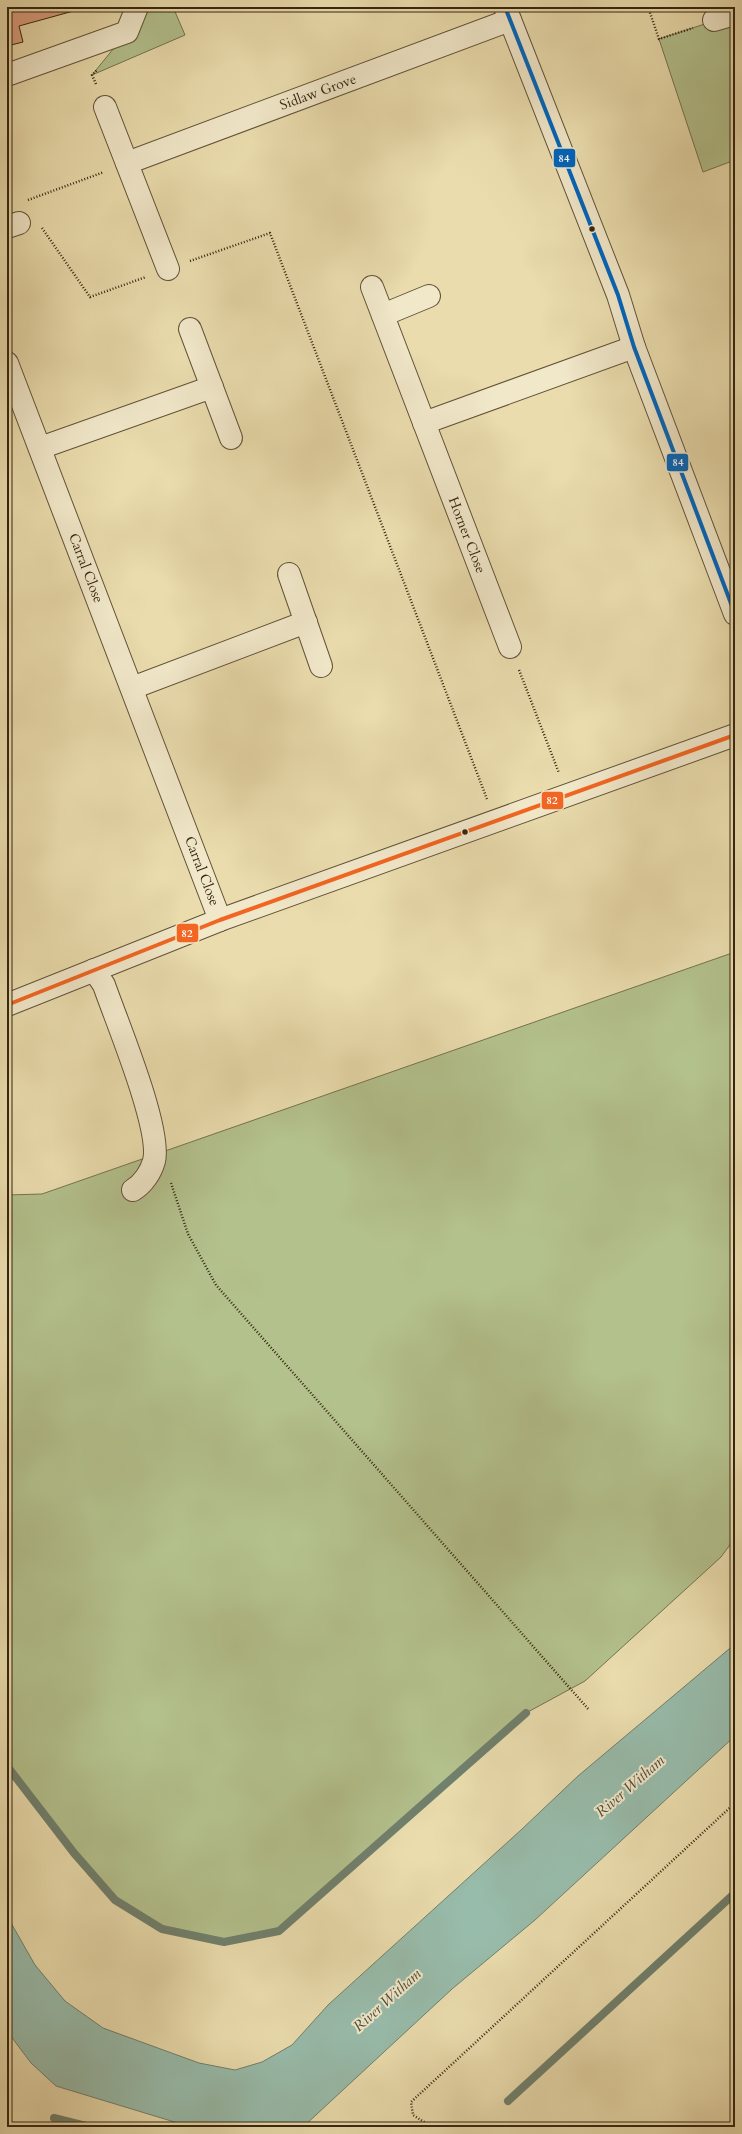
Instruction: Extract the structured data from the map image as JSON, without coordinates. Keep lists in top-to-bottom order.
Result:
{
  "streets": {
    "street": ["Sidlaw Grove", "Horner Close", "Carral Close"]
  },
  "water": ["River Witham"],
  "lines": ["transit line 84", "transit line 82"]
}
